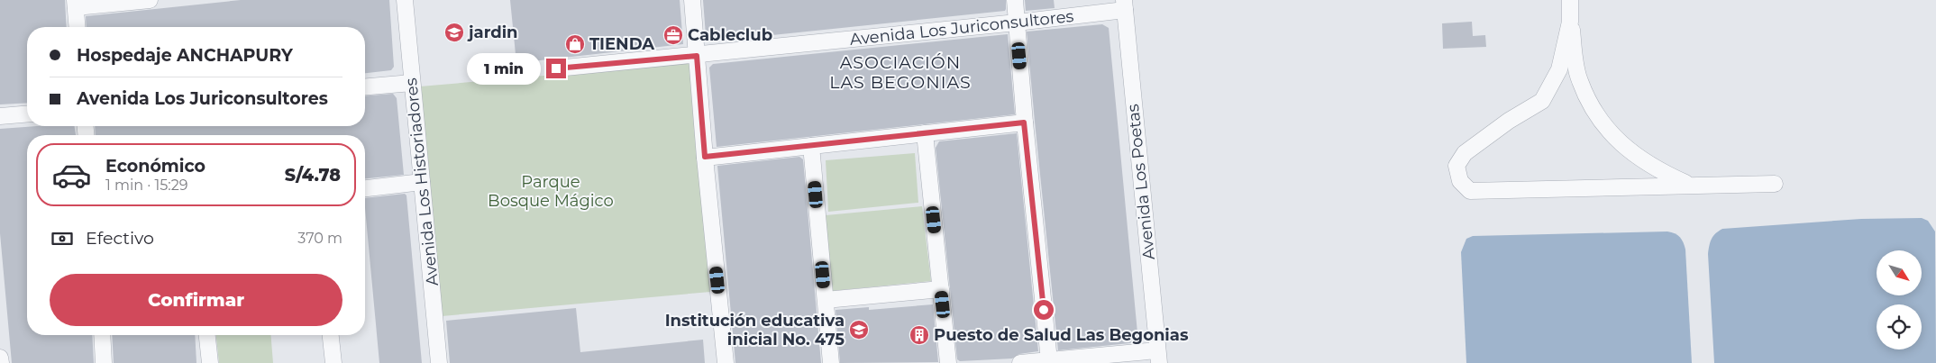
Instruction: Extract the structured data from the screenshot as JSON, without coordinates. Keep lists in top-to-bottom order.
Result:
{
  "streets": {
    "street": ["Avenida Los Juriconsultores", "Avenida Los Historiadores", "Avenida Los Poetas"]
  },
  "crossings": [
    ["Avenida Los Juriconsultores", "Avenida Los Poetas"]
  ],
  "districts": ["ASOCIACIÓN LAS BEGONIAS"],
  "parks": ["Parque Bosque Mágico"],
  "places": {
    "school or university": ["jardin", "Institución educativa inicial No. 475"],
    "office": ["Cableclub"],
    "shop": ["TIENDA"],
    "building": ["Puesto de Salud Las Begonias"]
  },
  "north": "bottom right",
  "page": {
    "banner": ["Hospedaje ANCHAPURY", "Avenida Los Juriconsultores"],
    "bubble": "1 min",
    "list": [
      {
        "name": "Económico",
        "note": "1 min · 15:29",
        "value": "S/4.78"
      }
    ],
    "pay": ["Efectivo", "370 m"],
    "buttons": "Confirmar"
  }
}
